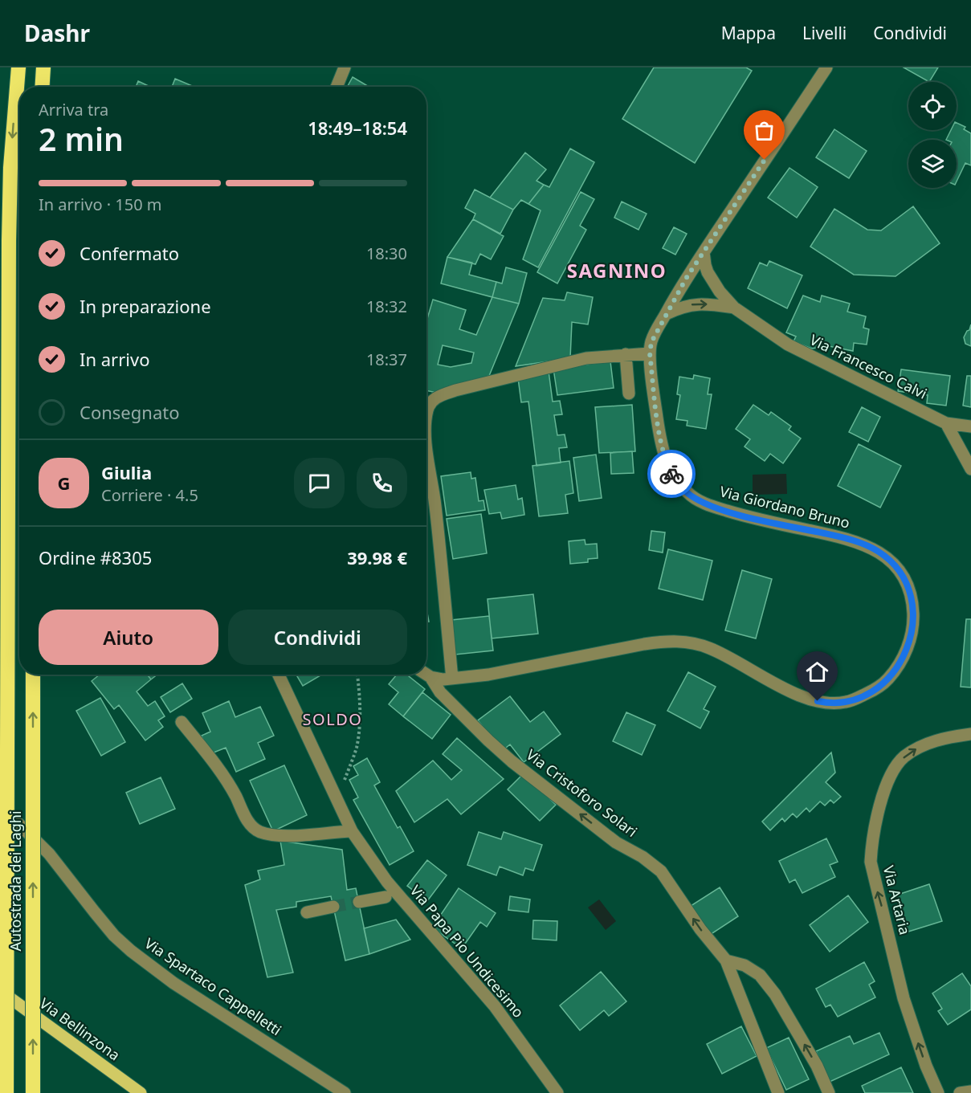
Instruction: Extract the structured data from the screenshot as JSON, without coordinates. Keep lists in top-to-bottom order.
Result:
{
  "streets": {
    "highway": ["Autostrada dei Laghi"],
    "main road": ["Via Bellinzona"],
    "street": [
      "Via Francesco Calvi",
      "Via Giordano Bruno",
      "Via Cristoforo Solari",
      "Via Artaria",
      "Via Papa Pio Undicesimo",
      "Via Spartaco Cappelletti"
    ]
  },
  "one_way": ["Via Cristoforo Solari", "Via Artaria"],
  "districts": ["SAGNINO", "SOLDO"],
  "page": {
    "header": "Dashr",
    "nav": ["Mappa", "Livelli", "Condividi"],
    "heading": ["2 min", "Arriva tra", "18:49–18:54"],
    "panel": [
      "Giulia",
      "Corriere · 4.5",
      "Ordine #8305",
      "39.98 €"
    ],
    "bar": "In arrivo · 150 m",
    "list": [
      ["Confermato", "18:30"],
      ["In preparazione", "18:32"],
      ["In arrivo", "18:37"],
      "Consegnato"
    ],
    "round": "G",
    "buttons": ["Aiuto", "Condividi"]
  }
}
